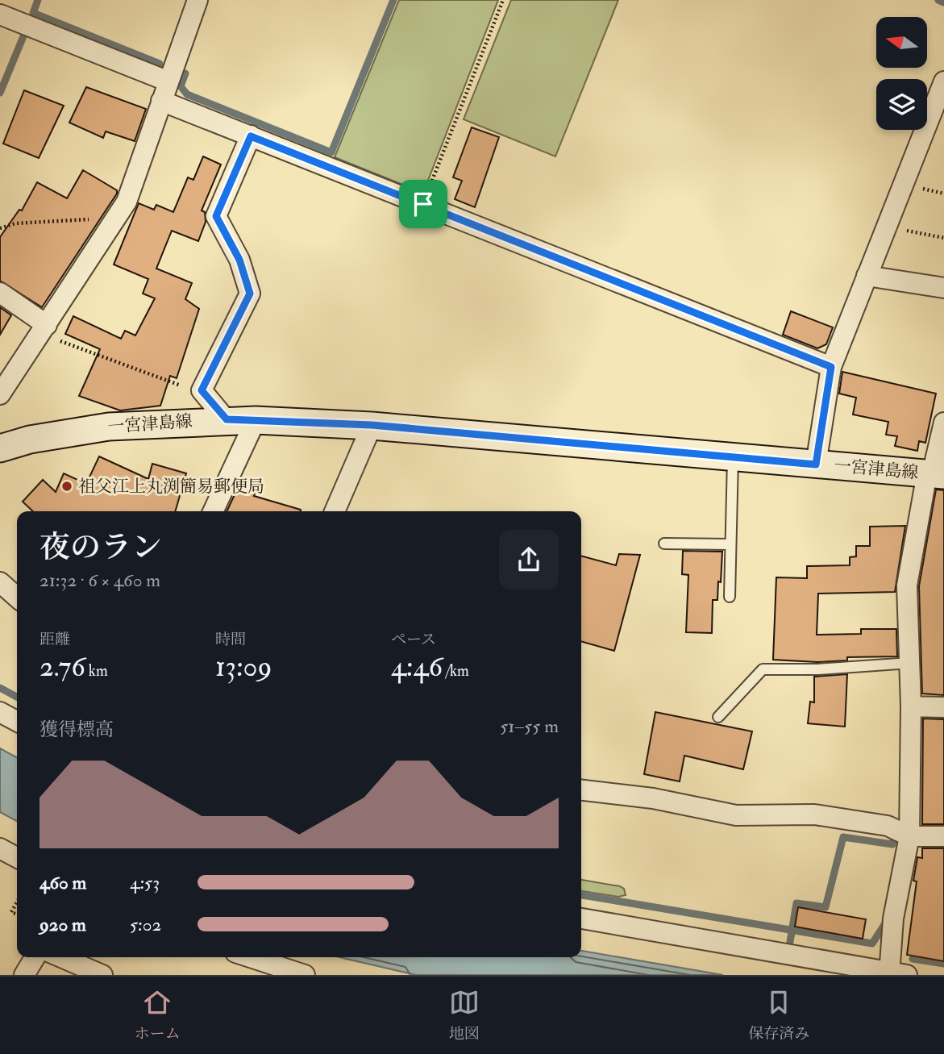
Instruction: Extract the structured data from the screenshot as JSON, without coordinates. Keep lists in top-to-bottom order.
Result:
{
  "streets": {
    "main road": ["一宮津島線"]
  },
  "places": ["祖父江上丸渕簡易郵便局"],
  "north": "left",
  "page": {
    "heading": ["夜のラン", "21:32 · 6 × 460 m"],
    "stats": [
      ["距離", "2.76 km"],
      ["時間", "13:09"],
      ["ペース", "4:46 /km"]
    ],
    "chart": ["獲得標高", "51–55 m"],
    "list": [
      {
        "name": "460 m",
        "note": "4:53"
      },
      {
        "name": "920 m",
        "note": "5:02"
      }
    ],
    "tabs": ["ホーム", "地図", "保存済み"]
  }
}
